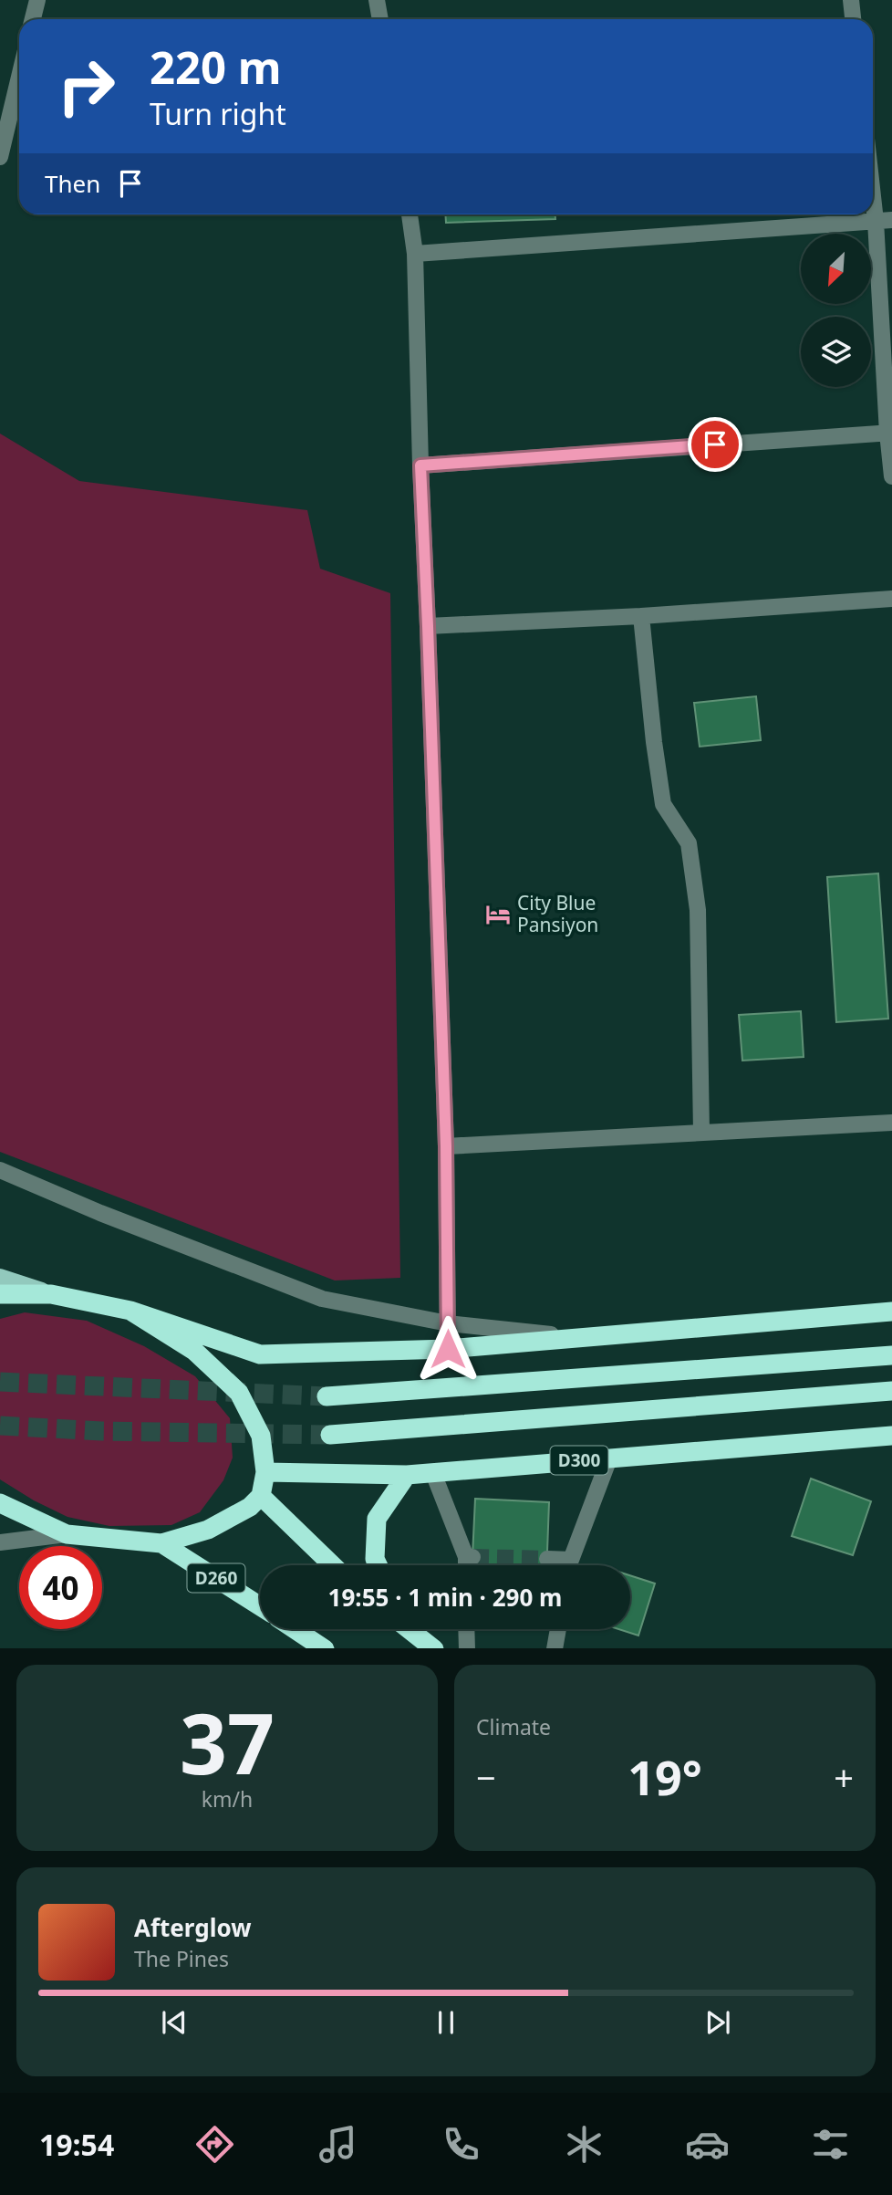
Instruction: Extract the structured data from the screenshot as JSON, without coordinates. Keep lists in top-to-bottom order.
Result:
{
  "streets": {
    "highway": ["D300", "D260"]
  },
  "places": {
    "hotel": ["City Blue Pansiyon"]
  },
  "north": "bottom left",
  "page": {
    "turn": ["220 m", "Turn right"],
    "then": "Then",
    "limit": "40",
    "trip": "19:55 · 1 min · 290 m",
    "tile": [
      ["37", "km/h"],
      "Climate"
    ],
    "heat": ["−", "19°", "+"],
    "song": ["Afterglow", "The Pines"],
    "tabs": "19:54"
  }
}
